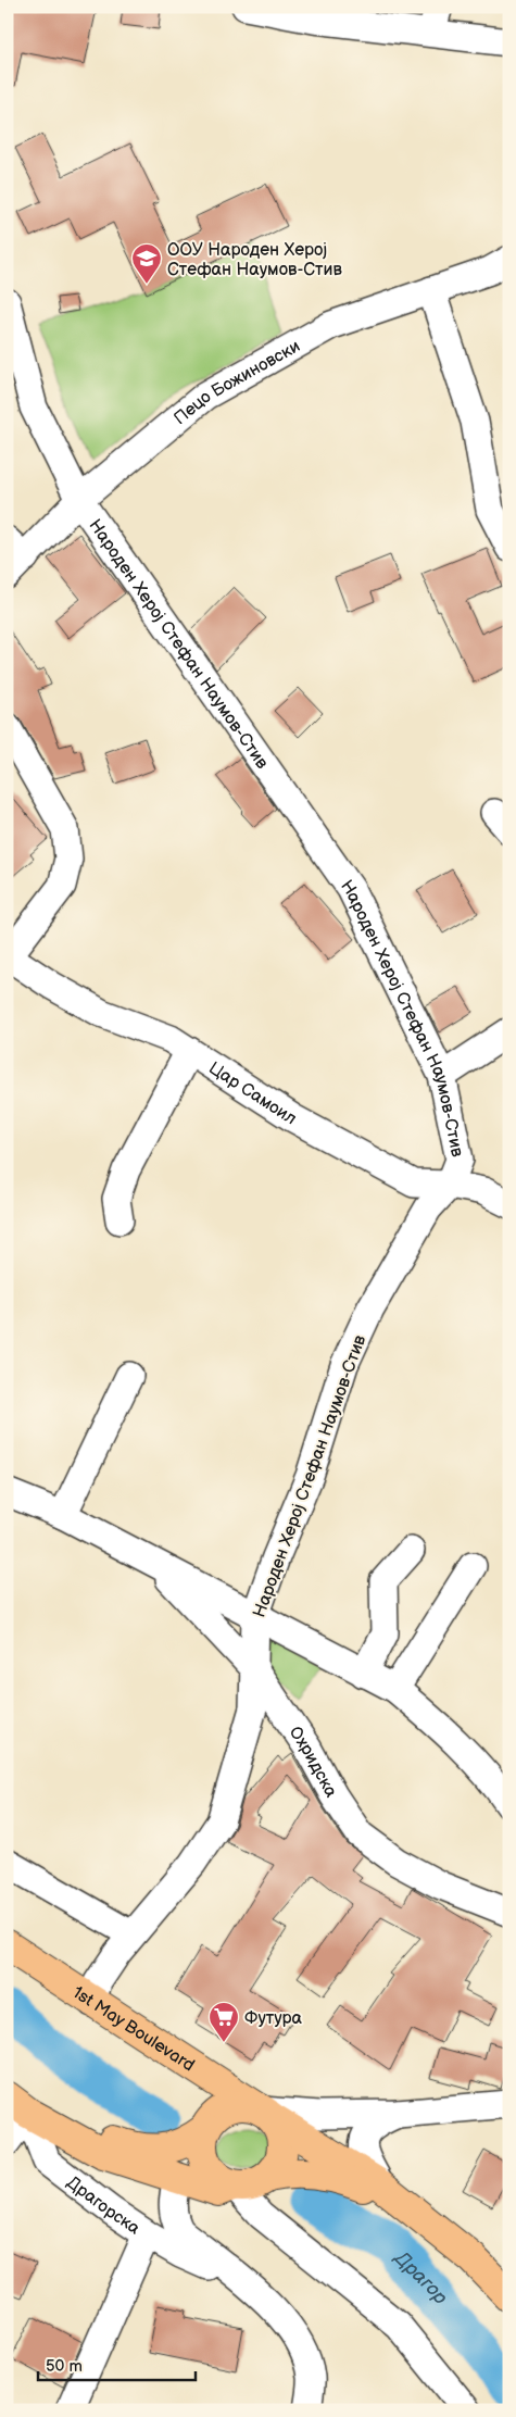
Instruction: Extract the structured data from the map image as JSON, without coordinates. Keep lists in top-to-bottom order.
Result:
{
  "streets": {
    "main road": ["1st May Boulevard"],
    "street": [
      "Пецо Божиновски",
      "Народен Херој Стефан Наумов-Стив",
      "Цар Самоил",
      "Охридска",
      "Драгорска"
    ]
  },
  "crossings": [
    ["Пецо Божиновски", "Народен Херој Стефан Наумов-Стив"],
    ["Народен Херој Стефан Наумов-Стив", "Цар Самоил"],
    ["Народен Херој Стефан Наумов-Стив", "Охридска"],
    ["Народен Херој Стефан Наумов-Стив", "1st May Boulevard"],
    ["1st May Boulevard", "Драгорска"]
  ],
  "water": ["Драгор"],
  "places": {
    "school or university": ["ООУ Народен Херој Стефан Наумов-Стив"],
    "supermarket": ["Футура"]
  },
  "scale_bar": "50 m"
}
